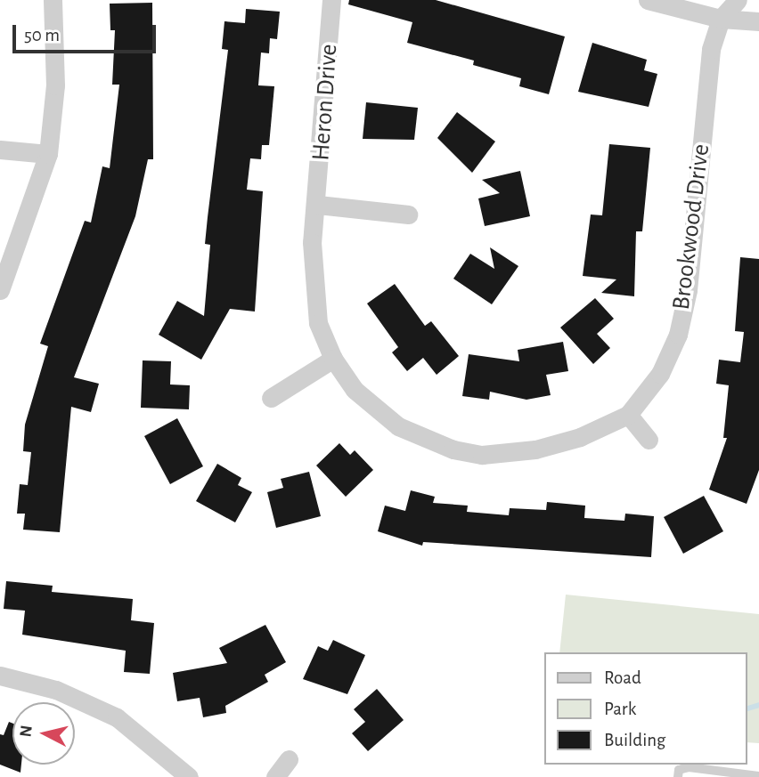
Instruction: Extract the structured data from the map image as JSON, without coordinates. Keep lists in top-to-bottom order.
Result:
{
  "streets": {
    "street": ["Heron Drive", "Brookwood Drive"]
  },
  "crossings": [
    ["Heron Drive", "Brookwood Drive"]
  ],
  "legend": ["Road", "Park", "Building"],
  "scale_bar": "50 m",
  "north": "left"
}
